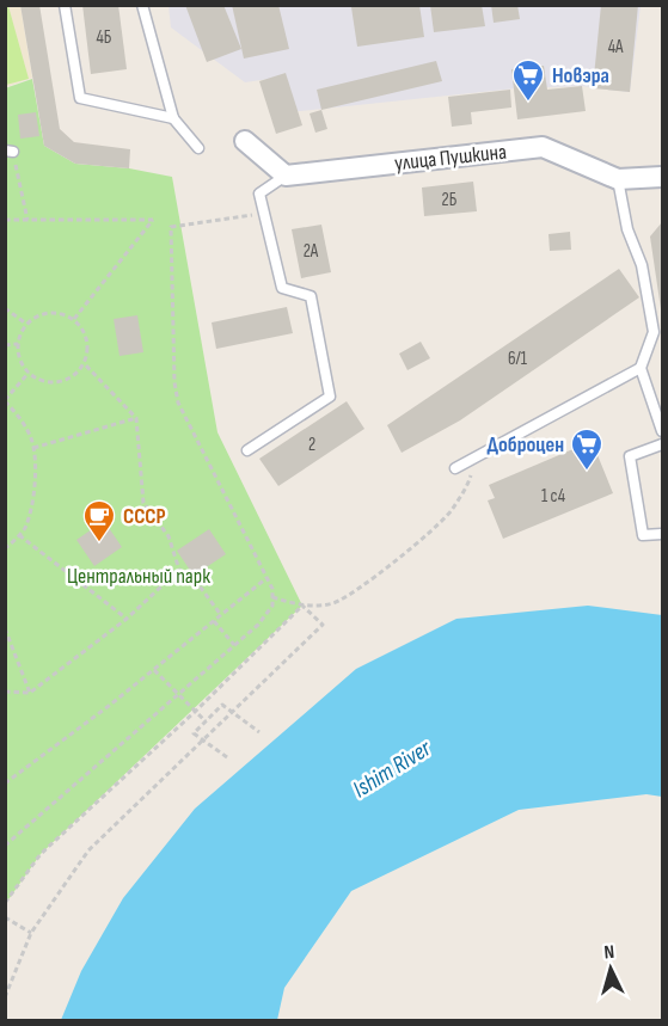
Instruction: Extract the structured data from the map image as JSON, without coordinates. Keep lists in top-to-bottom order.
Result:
{
  "streets": {
    "street": ["улица Пушкина"]
  },
  "water": ["Ishim River"],
  "parks": ["Центральный парк"],
  "places": {
    "supermarket": ["Новэра", "Доброцен"],
    "cafe": ["СССР"]
  },
  "house_numbers": [
    "4Б",
    "4А",
    "2Б",
    "2А",
    "6/1",
    "2",
    "1 с4"
  ],
  "north": "top"
}
